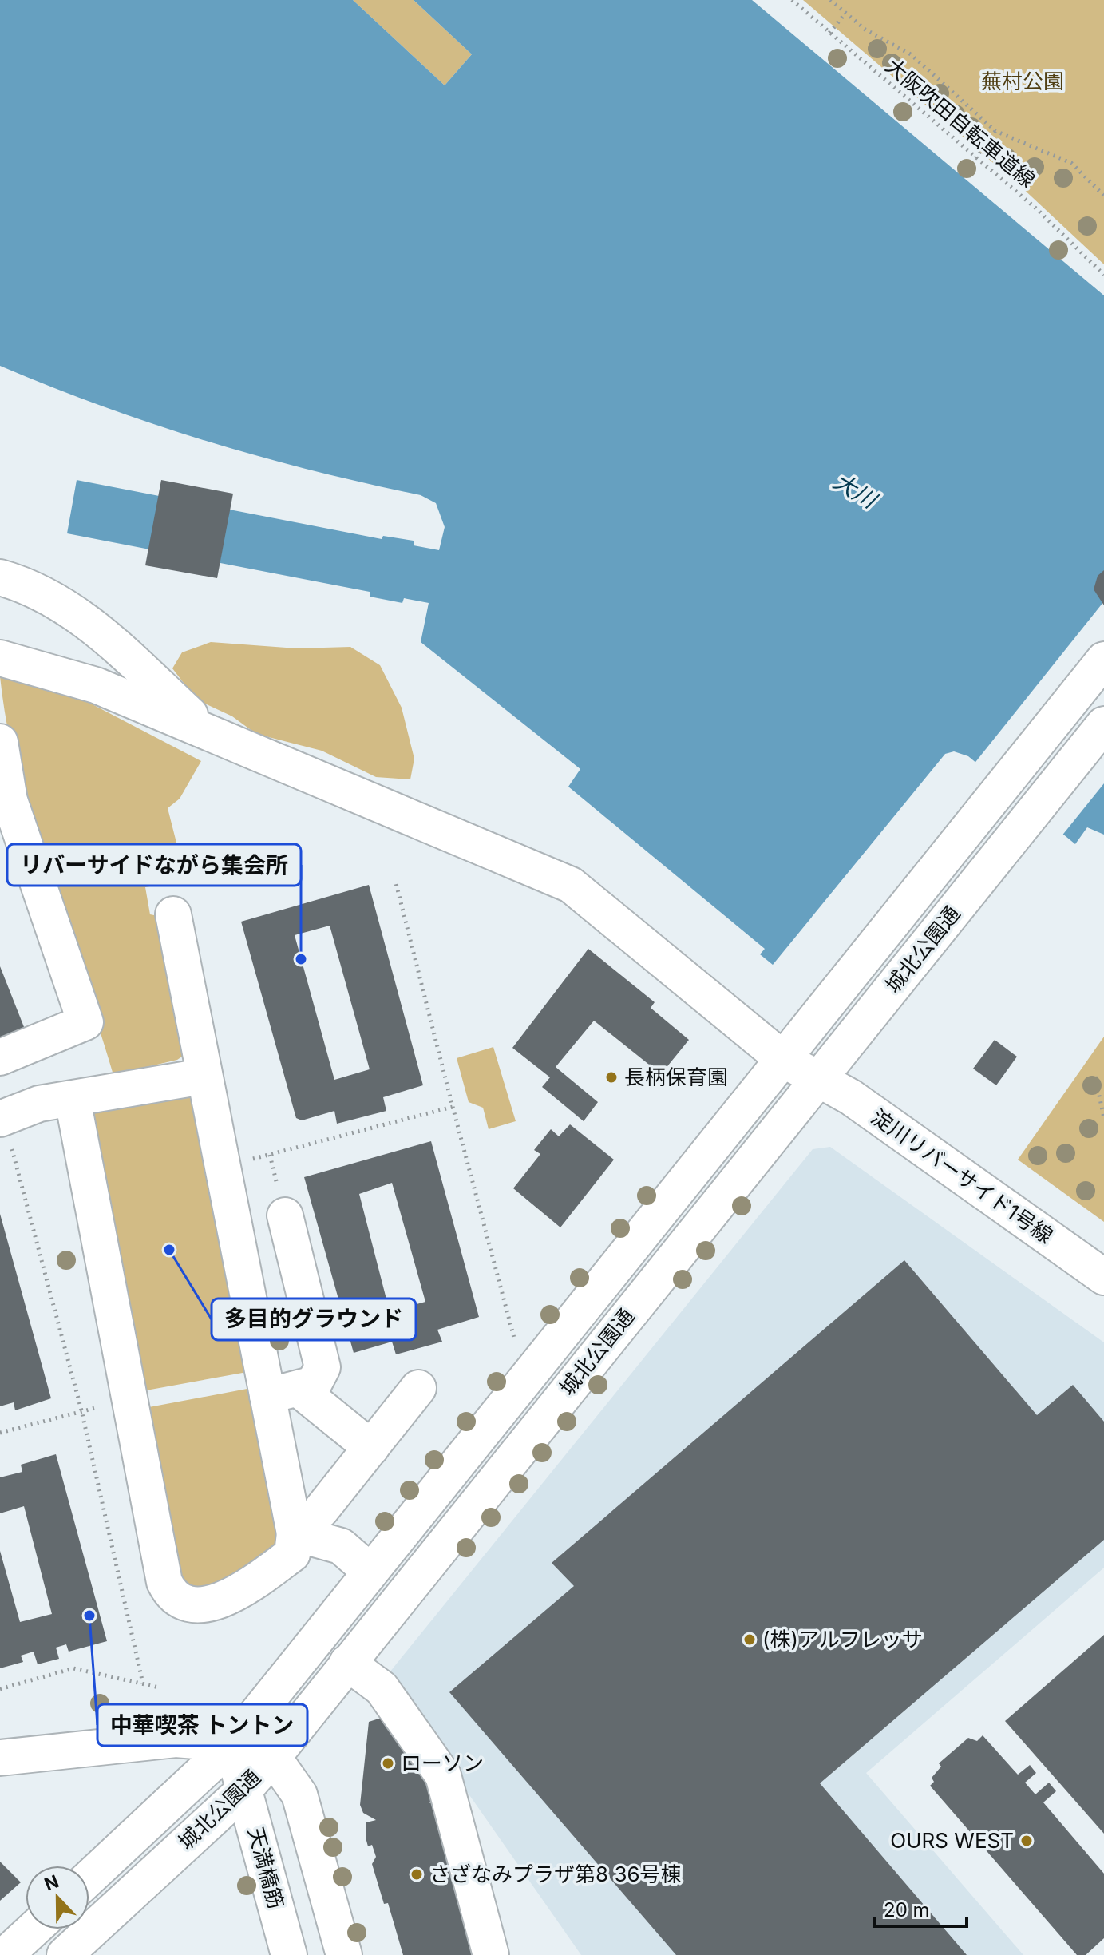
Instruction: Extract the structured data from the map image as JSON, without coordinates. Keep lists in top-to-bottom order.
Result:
{
  "streets": {
    "main road": ["城北公園通", "淀川リバーサイド1号線", "天満橋筋"],
    "path": ["大阪吹田自転車道線"]
  },
  "crossings": [
    ["城北公園通", "淀川リバーサイド1号線"],
    ["城北公園通", "天満橋筋"]
  ],
  "water": ["大川"],
  "parks": ["蕪村公園"],
  "places": [
    "リバーサイドながら集会所",
    "長柄保育園",
    "多目的グラウンド",
    "中華喫茶 トントン",
    "(株)アルフレッサ",
    "ローソン",
    "OURS WEST",
    "さざなみプラザ第8 36号棟"
  ],
  "scale_bar": "20 m",
  "north": "top"
}
